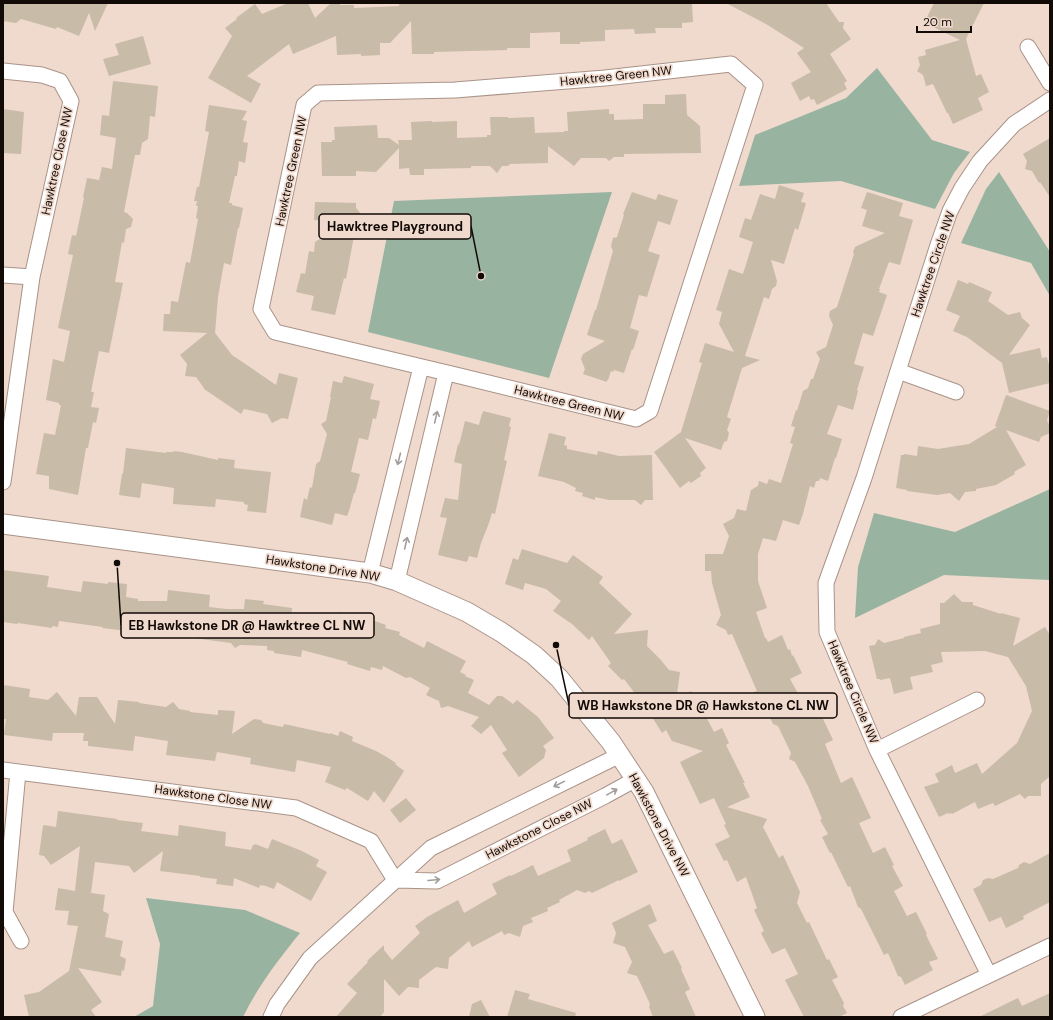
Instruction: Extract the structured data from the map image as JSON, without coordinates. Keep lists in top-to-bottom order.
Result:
{
  "streets": {
    "street": [
      "Hawktree Green NW",
      "Hawktree Close NW",
      "Hawktree Circle NW",
      "Hawkstone Drive NW",
      "Hawkstone Close NW"
    ]
  },
  "crossings": [
    ["Hawkstone Drive NW", "Hawkstone Close NW"]
  ],
  "places": ["Hawktree Playground", "EB Hawkstone DR @ Hawktree CL NW", "WB Hawkstone DR @ Hawkstone CL NW"],
  "scale_bar": "20 m"
}
